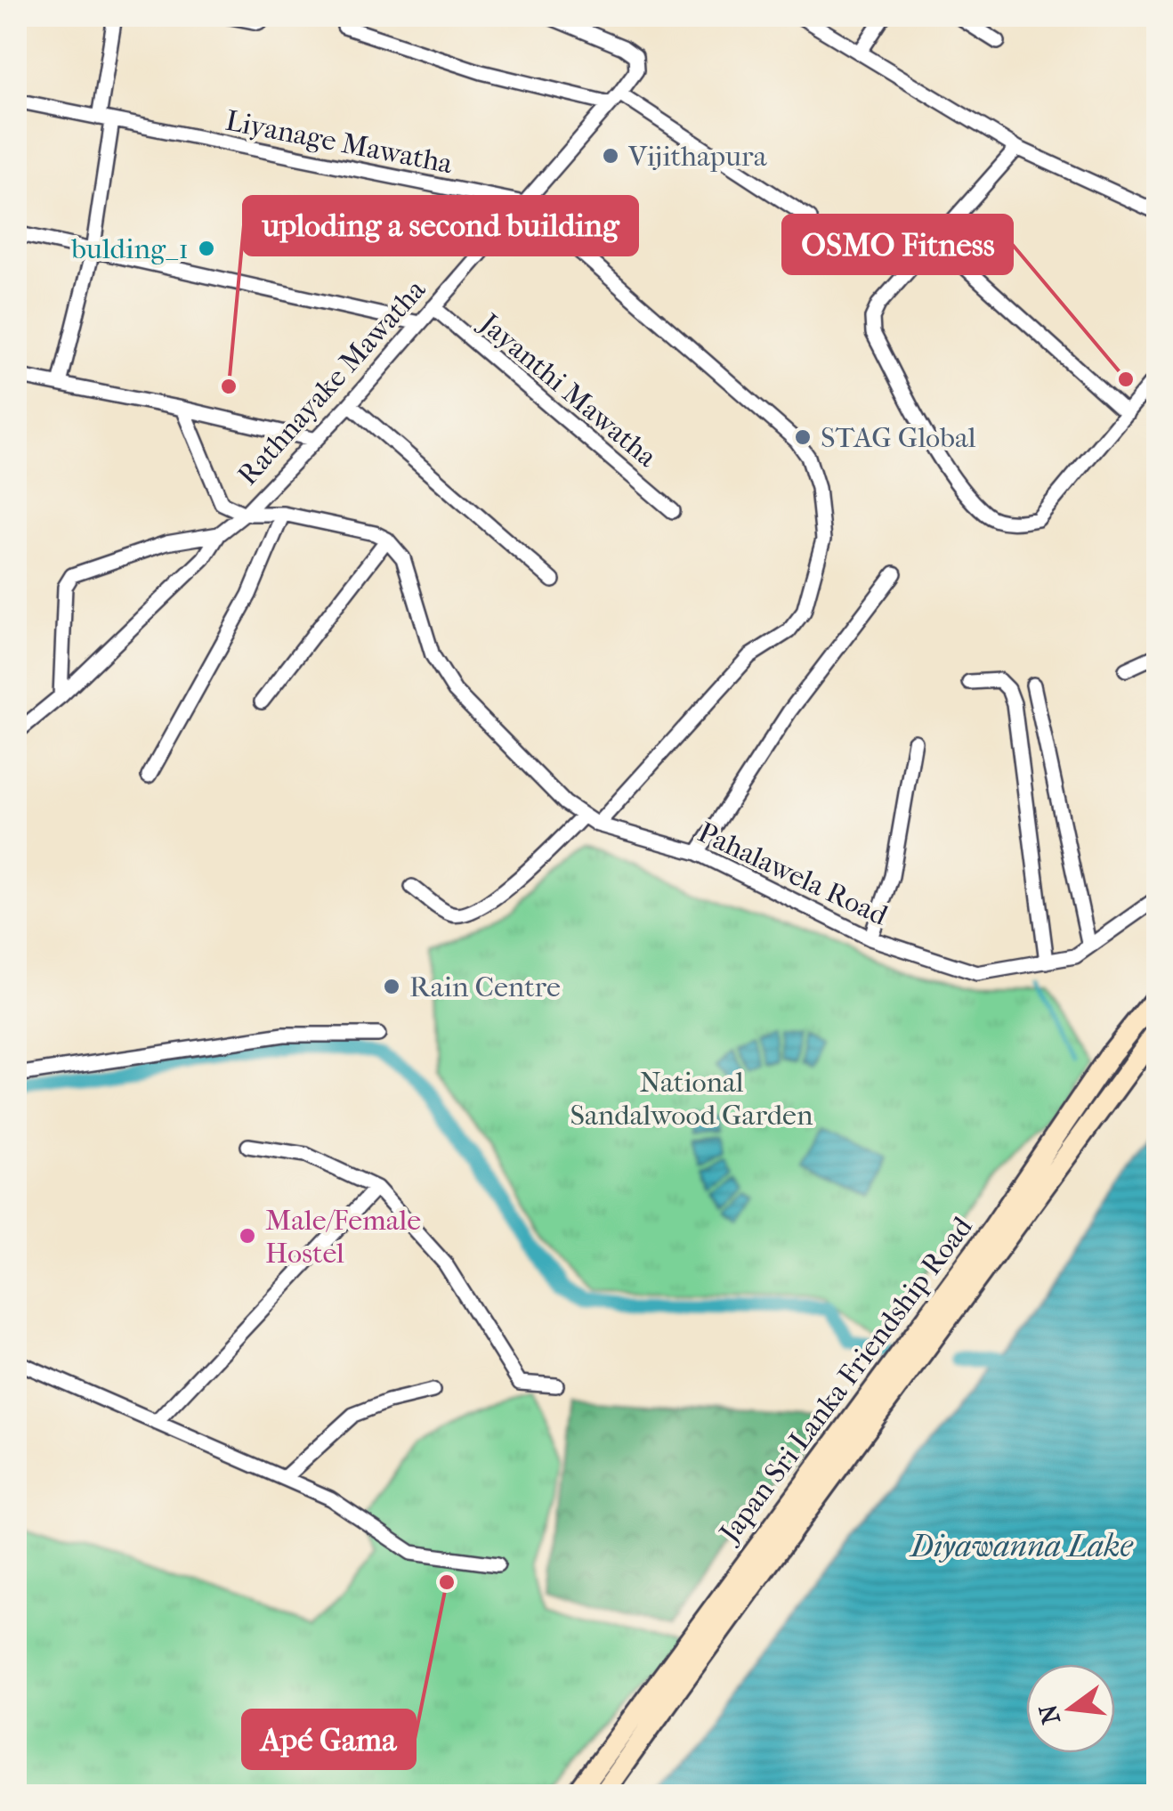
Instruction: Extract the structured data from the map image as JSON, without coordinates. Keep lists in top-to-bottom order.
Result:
{
  "streets": {
    "main road": ["Japan Sri Lanka Friendship Road"],
    "street": [
      "Liyanage Mawatha",
      "Rathnayake Mawatha",
      "Jayanthi Mawatha",
      "Pahalawela Road"
    ]
  },
  "crossings": [
    ["Liyanage Mawatha", "Rathnayake Mawatha"],
    ["Rathnayake Mawatha", "Jayanthi Mawatha"]
  ],
  "water": ["Diyawanna Lake"],
  "parks": ["National Sandalwood Garden"],
  "places": [
    "Vijithapura",
    "bulding_1",
    "OSMO Fitness",
    "uploding a second building",
    "STAG Global",
    "Rain Centre",
    "Male/Female Hostel",
    "Apé Gama"
  ],
  "north": "left"
}
